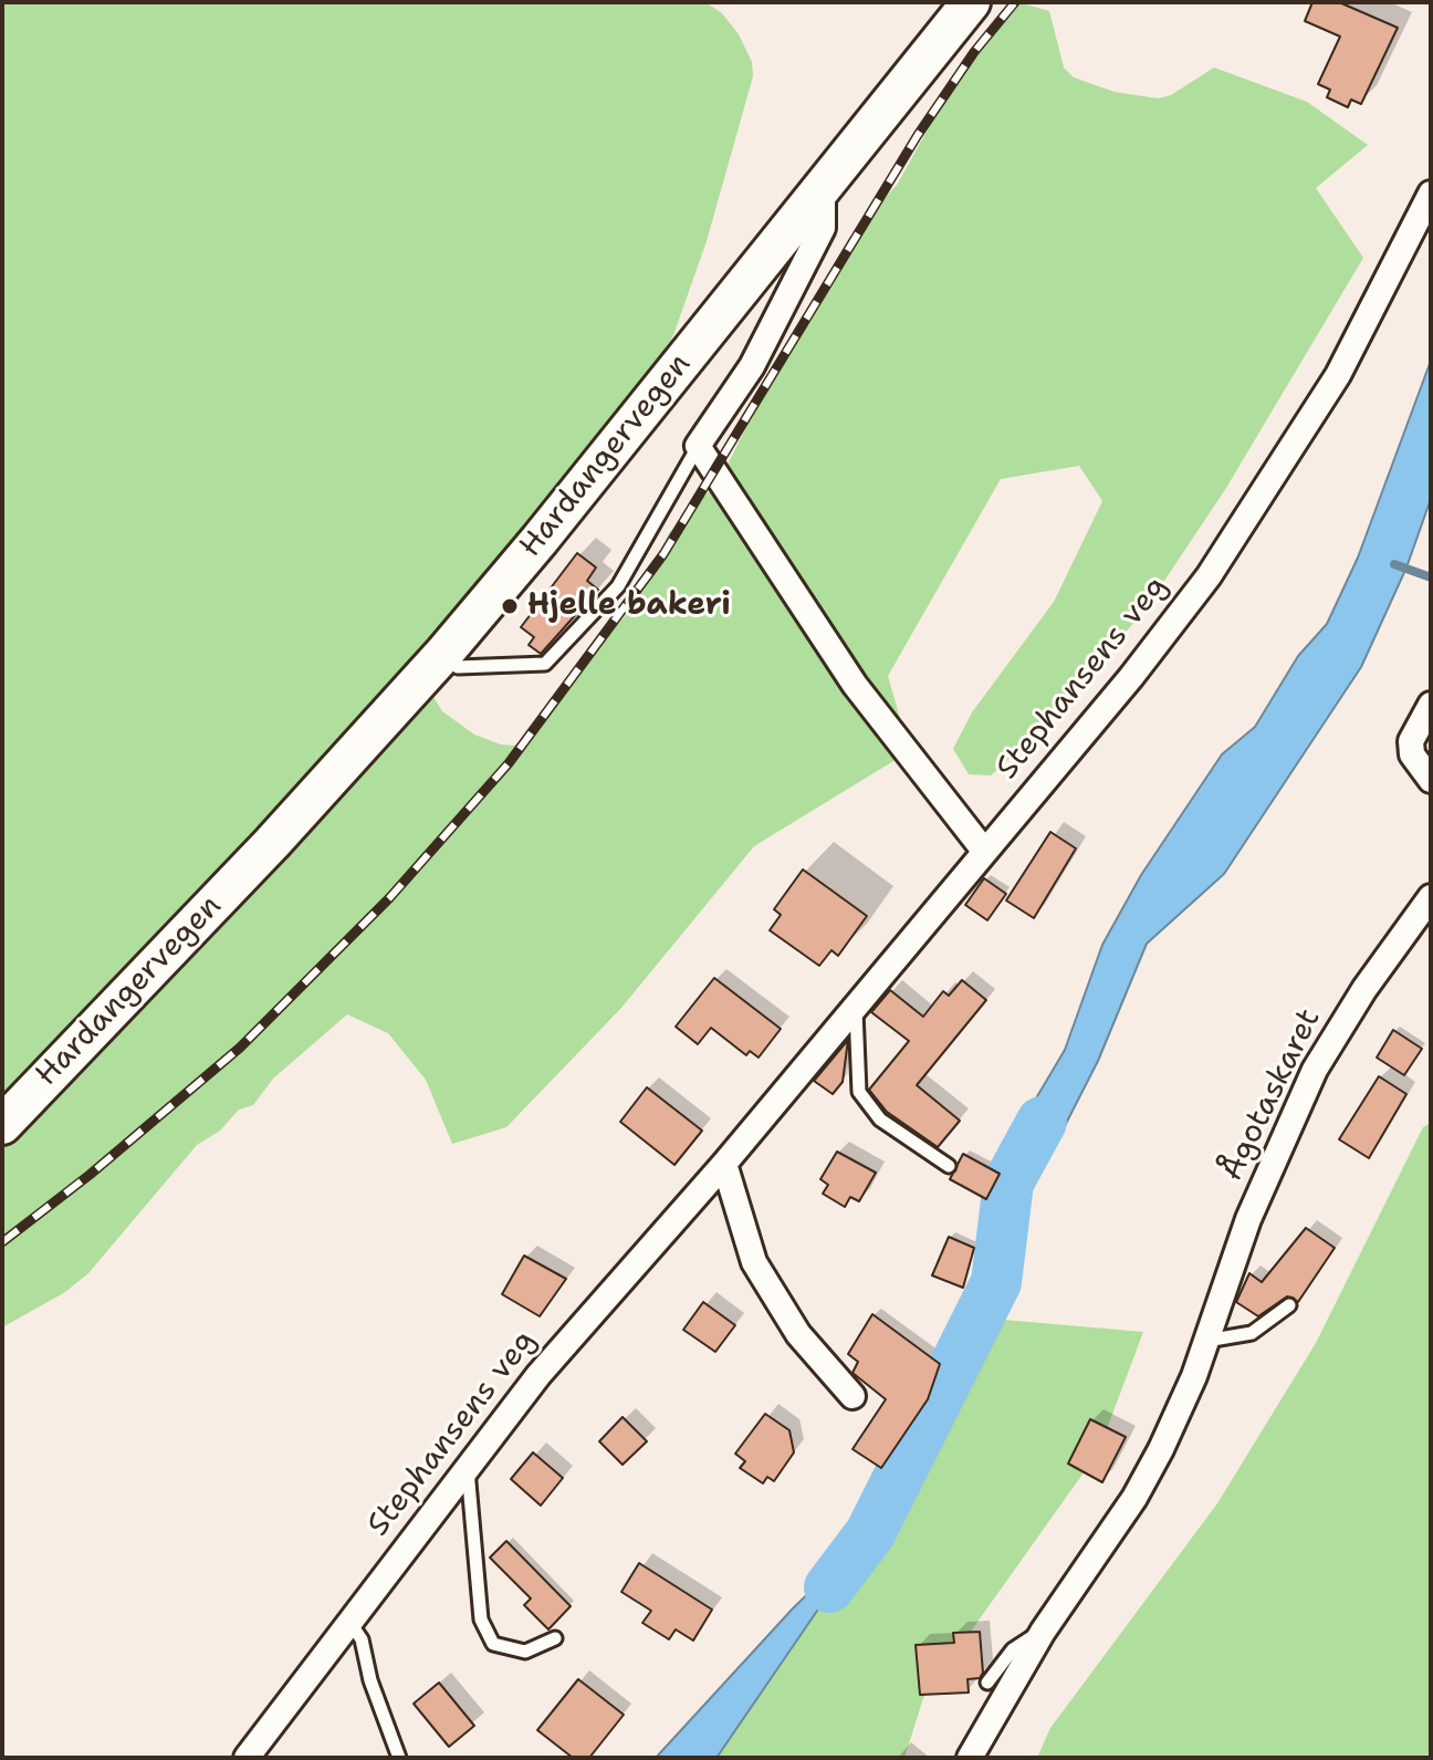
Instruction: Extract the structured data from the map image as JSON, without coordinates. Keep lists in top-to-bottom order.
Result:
{
  "streets": {
    "main road": ["Hardangervegen"],
    "street": ["Stephansens veg", "Ågotaskaret"]
  },
  "places": ["Hjelle bakeri"]
}
